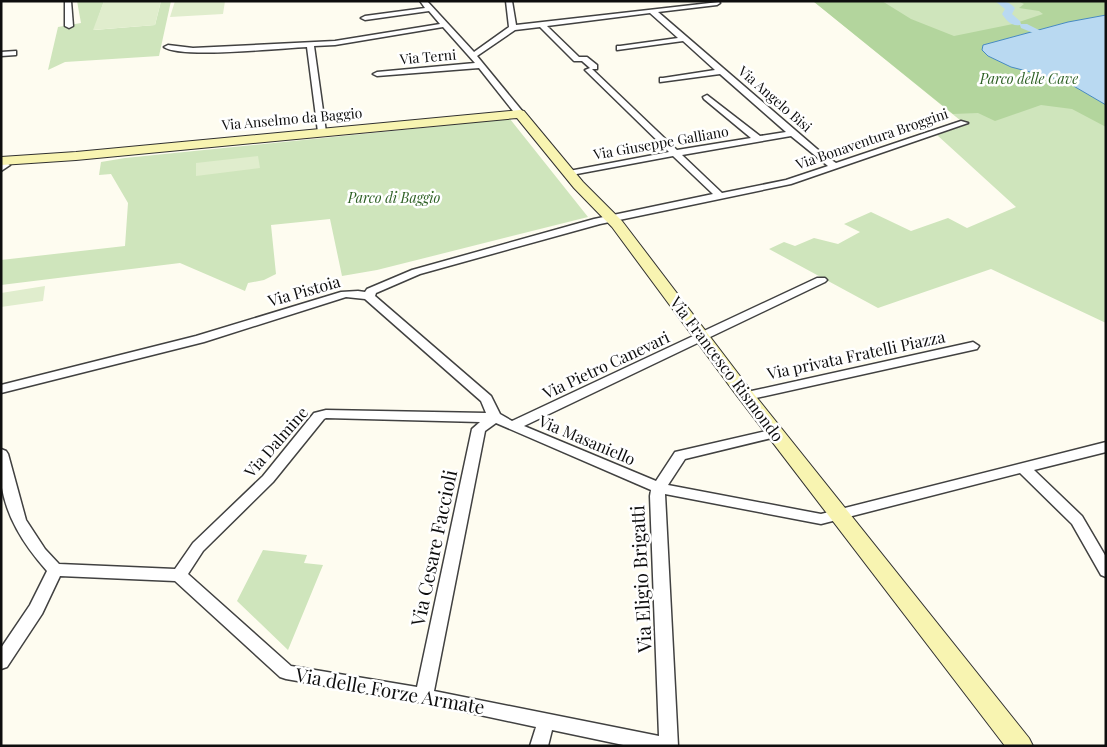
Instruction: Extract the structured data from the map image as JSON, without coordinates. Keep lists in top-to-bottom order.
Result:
{
  "streets": {
    "street": [
      "Via Terni",
      "Via Angelo Bisi",
      "Via Anselmo da Baggio",
      "Via Bonaventura Broggini",
      "Via Giuseppe Galliano",
      "Via Pistoia",
      "Via privata Fratelli Piazza",
      "Via Pietro Canevari",
      "Via Francesco Rismondo",
      "Via Masaniello",
      "Via Dalmine",
      "Via Cesare Faccioli",
      "Via Eligio Brigatti",
      "Via delle Forze Armate"
    ]
  },
  "crossings": [
    ["Via Terni", "Via Francesco Rismondo"],
    ["Via Angelo Bisi", "Via Bonaventura Broggini"],
    ["Via Angelo Bisi", "Via Giuseppe Galliano"],
    ["Via Anselmo da Baggio", "Via Francesco Rismondo"],
    ["Via Bonaventura Broggini", "Via Francesco Rismondo"],
    ["Via Giuseppe Galliano", "Via Francesco Rismondo"],
    ["Via Pistoia", "Via Masaniello"],
    ["Via privata Fratelli Piazza", "Via Francesco Rismondo"],
    ["Via Pietro Canevari", "Via Francesco Rismondo"],
    ["Via Pietro Canevari", "Via Masaniello"],
    ["Via Francesco Rismondo", "Via Masaniello"],
    ["Via Francesco Rismondo", "Via Eligio Brigatti"],
    ["Via Masaniello", "Via Dalmine"],
    ["Via Masaniello", "Via Cesare Faccioli"],
    ["Via Masaniello", "Via Eligio Brigatti"],
    ["Via Dalmine", "Via Cesare Faccioli"],
    ["Via Dalmine", "Via delle Forze Armate"],
    ["Via Cesare Faccioli", "Via delle Forze Armate"],
    ["Via Eligio Brigatti", "Via delle Forze Armate"]
  ],
  "parks": ["Parco delle Cave", "Parco di Baggio"]
}
